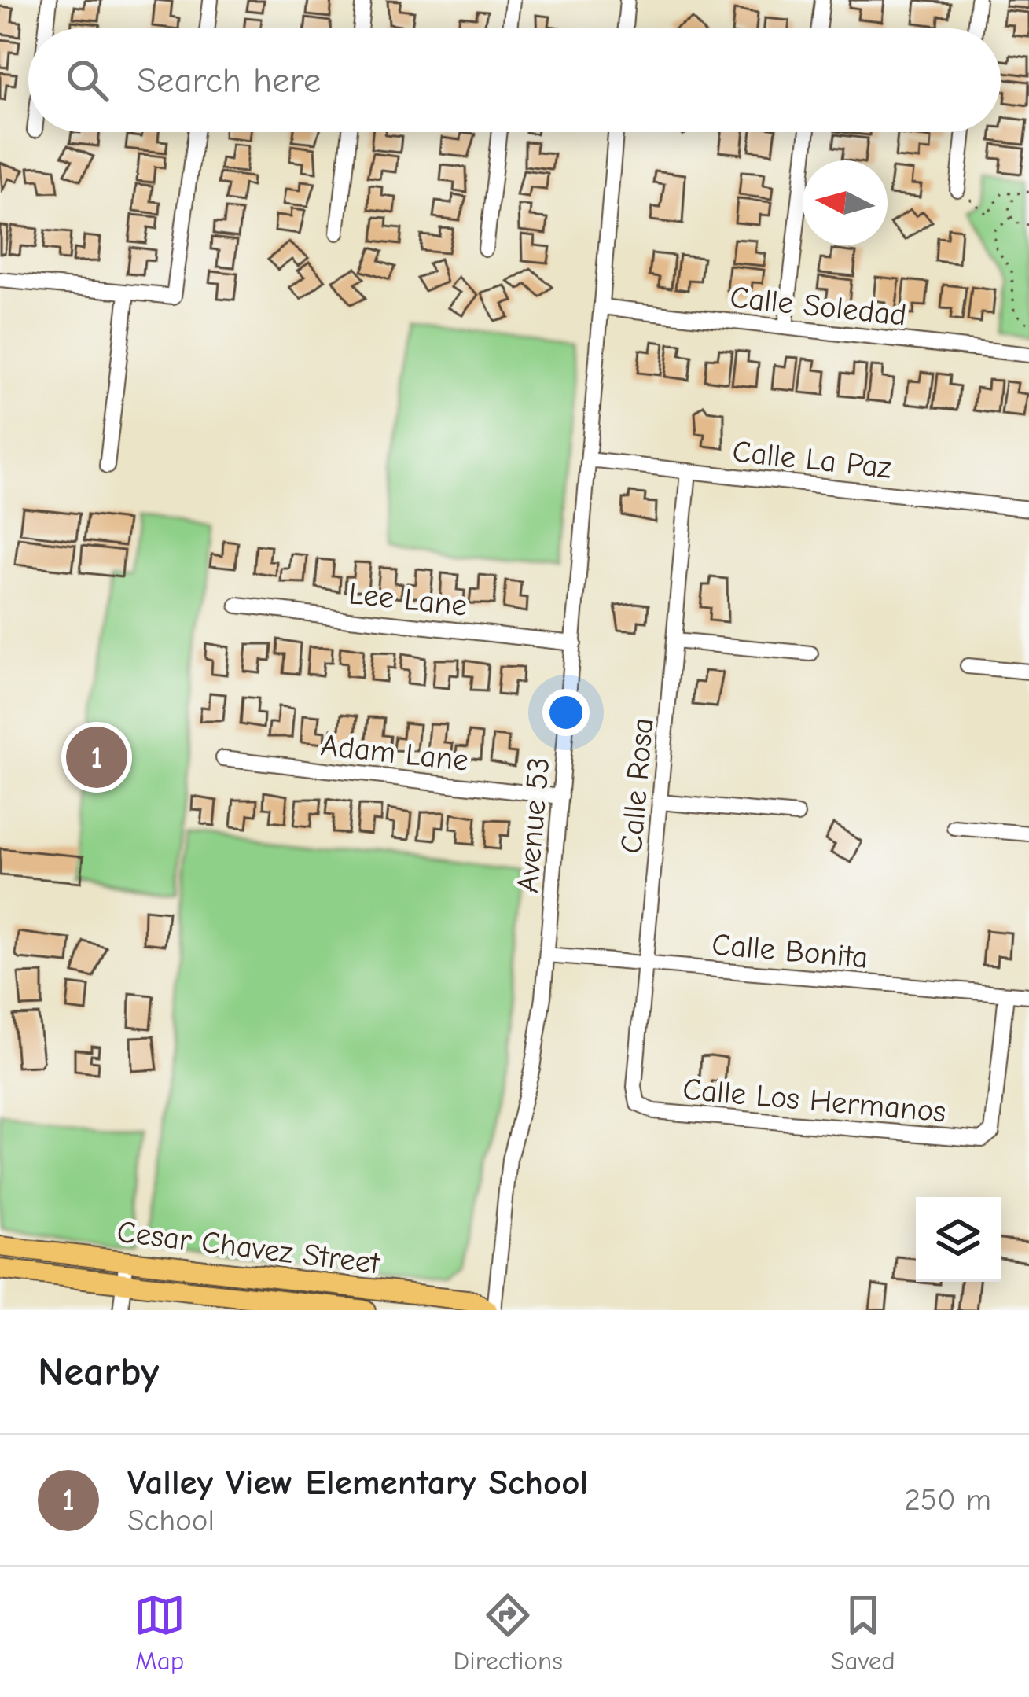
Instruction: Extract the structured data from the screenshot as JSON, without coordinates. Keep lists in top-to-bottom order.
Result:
{
  "streets": {
    "main road": ["Cesar Chavez Street"],
    "street": [
      "Calle Soledad",
      "Calle La Paz",
      "Lee Lane",
      "Adam Lane",
      "Calle Rosa",
      "Avenue 53",
      "Calle Bonita",
      "Calle Los Hermanos"
    ]
  },
  "crossings": [
    ["Calle Soledad", "Avenue 53"],
    ["Calle La Paz", "Calle Rosa"],
    ["Calle La Paz", "Avenue 53"],
    ["Lee Lane", "Avenue 53"],
    ["Adam Lane", "Avenue 53"],
    ["Calle Rosa", "Calle Bonita"],
    ["Calle Rosa", "Calle Los Hermanos"],
    ["Avenue 53", "Calle Bonita"],
    ["Avenue 53", "Cesar Chavez Street"],
    ["Calle Bonita", "Calle Los Hermanos"]
  ],
  "north": "left",
  "page": {
    "search": "Search here",
    "pins": "1",
    "heading": "Nearby",
    "list": [
      {
        "mark": "1",
        "name": "Valley View Elementary School",
        "note": "School",
        "value": "250 m"
      }
    ],
    "nav": ["Map", "Directions", "Saved"]
  }
}
